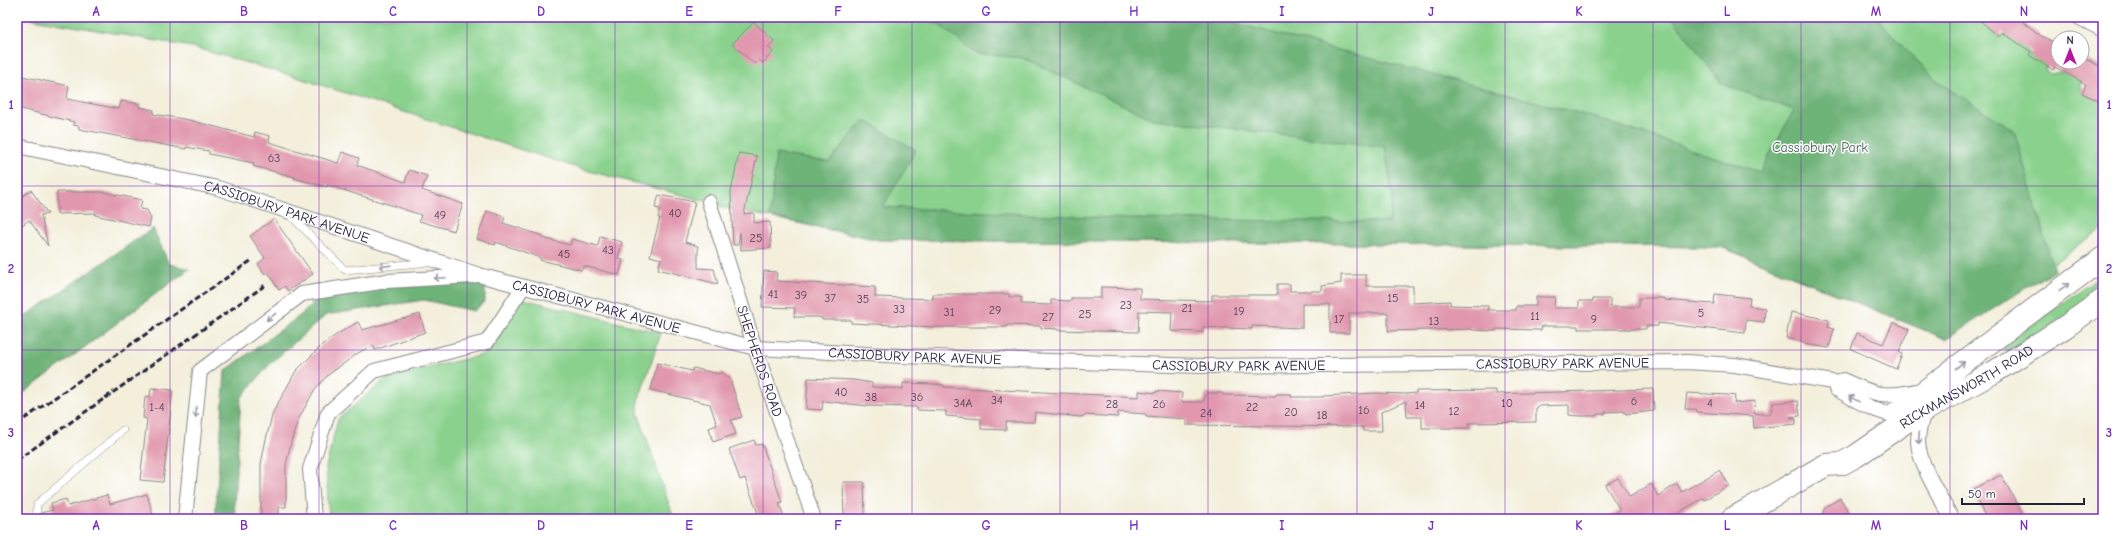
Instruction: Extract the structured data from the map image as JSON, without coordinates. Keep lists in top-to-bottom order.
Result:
{
  "streets": {
    "main road": ["RICKMANSWORTH ROAD"],
    "street": ["CASSIOBURY PARK AVENUE", "SHEPHERDS ROAD"]
  },
  "crossings": [
    ["CASSIOBURY PARK AVENUE", "SHEPHERDS ROAD"],
    ["CASSIOBURY PARK AVENUE", "RICKMANSWORTH ROAD"]
  ],
  "parks": ["Cassiobury Park"],
  "house_numbers": [
    "63",
    "40",
    "49",
    "25",
    "43",
    "45",
    "41",
    "39",
    "37",
    "15",
    "35",
    "23",
    "21",
    "33",
    "29",
    "19",
    "31",
    "5",
    "25",
    "11",
    "27",
    "17",
    "9",
    "13",
    "40",
    "38",
    "36",
    "34",
    "6",
    "34A",
    "10",
    "4",
    "28",
    "26",
    "14",
    "1-4",
    "22",
    "16",
    "12",
    "20",
    "24",
    "18"
  ],
  "scale_bar": "50 m",
  "north": "top",
  "grid": {
    "columns": [
      "A",
      "B",
      "C",
      "D",
      "E",
      "F",
      "G",
      "H",
      "I",
      "J",
      "K",
      "L",
      "M",
      "N"
    ],
    "rows": ["1", "2", "3"]
  }
}
